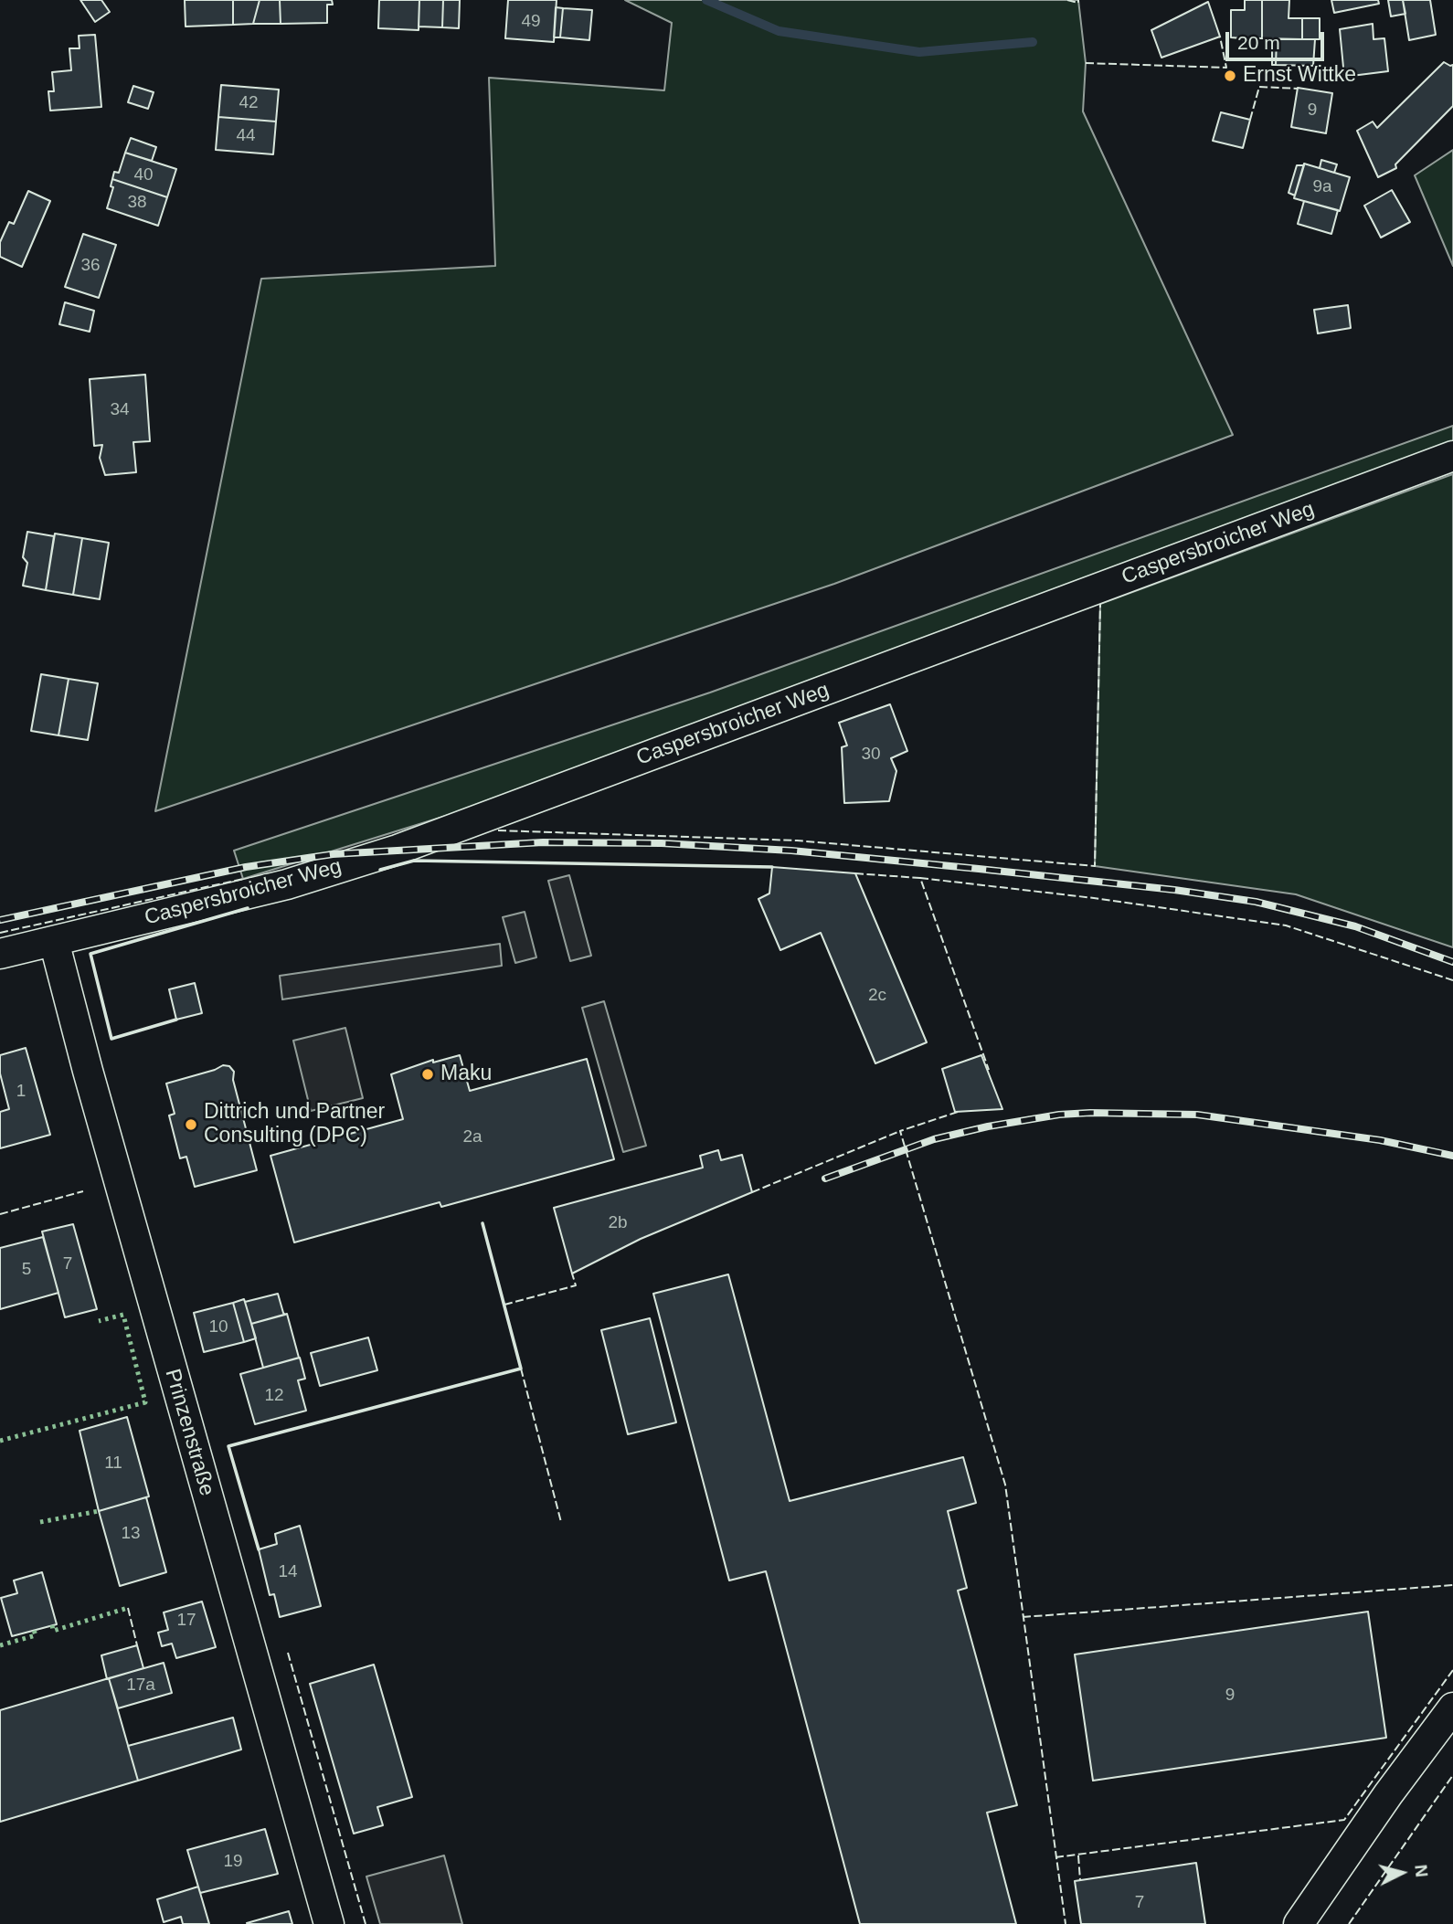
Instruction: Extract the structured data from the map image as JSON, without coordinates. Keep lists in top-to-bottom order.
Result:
{
  "streets": {
    "street": ["Caspersbroicher Weg", "Prinzenstraße"]
  },
  "crossings": [
    ["Caspersbroicher Weg", "Prinzenstraße"]
  ],
  "places": ["Ernst Wittke", "Maku", "Dittrich und Partner Consulting (DPC)"],
  "house_numbers": [
    "49",
    "42",
    "9",
    "44",
    "40",
    "9a",
    "38",
    "36",
    "34",
    "30",
    "2c",
    "1",
    "2a",
    "2b",
    "7",
    "5",
    "10",
    "12",
    "11",
    "13",
    "14",
    "17",
    "17a",
    "9",
    "19",
    "7"
  ],
  "scale_bar": "20 m",
  "north": "right"
}
